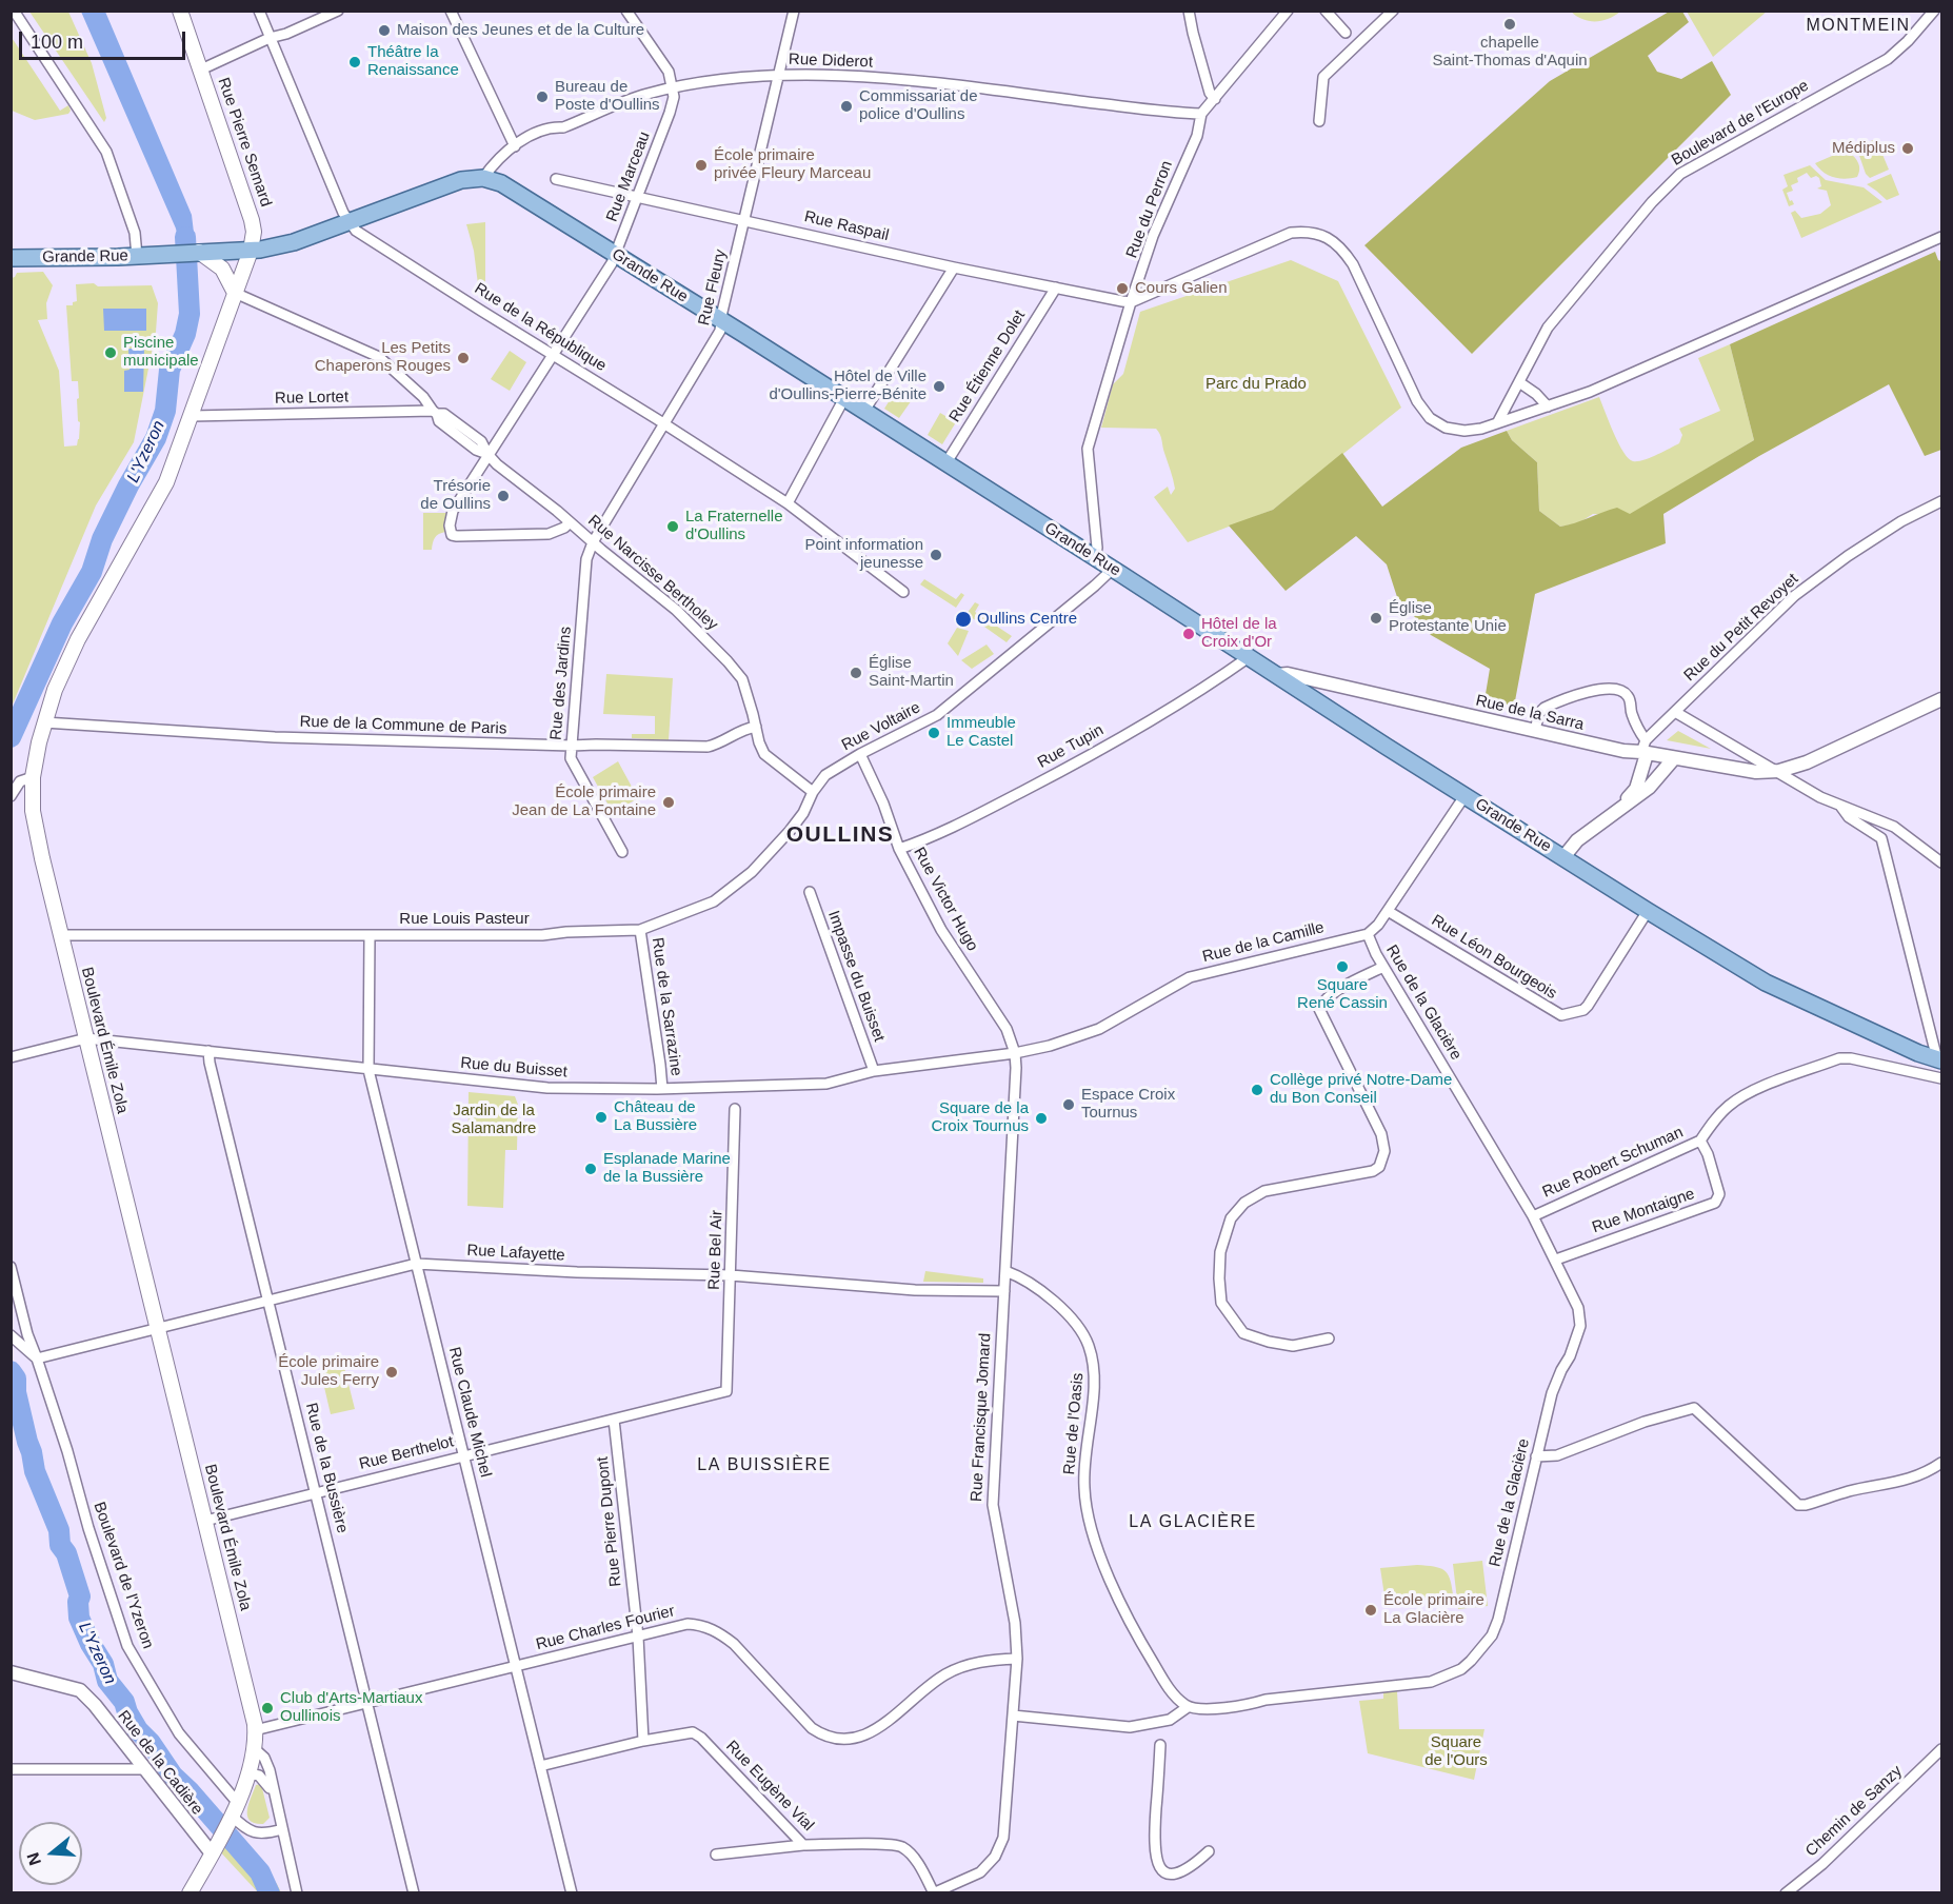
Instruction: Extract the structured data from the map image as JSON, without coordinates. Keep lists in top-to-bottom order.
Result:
{
  "streets": {
    "main road": ["Rue Pierre Semard", "Grande Rue", "Boulevard Émile Zola"],
    "street": [
      "Rue Diderot",
      "Boulevard de l'Europe",
      "Rue Marceau",
      "Rue du Perron",
      "Rue Raspail",
      "Rue Fleury",
      "Rue de la République",
      "Rue Étienne Dolet",
      "Rue Lortet",
      "Rue Narcisse Bertholey",
      "Rue du Petit Revoyet",
      "Rue des Jardins",
      "Rue de la Sarra",
      "Rue de la Commune de Paris",
      "Rue Voltaire",
      "Rue Tupin",
      "Rue Victor Hugo",
      "Rue Louis Pasteur",
      "Rue de la Camille",
      "Rue Léon Bourgeois",
      "Impasse du Buisset",
      "Rue de la Glacière",
      "Rue de la Sarrazine",
      "Rue du Buisset",
      "Rue Robert Schuman",
      "Rue Montaigne",
      "Rue Bel Air",
      "Rue Lafayette",
      "Rue Claude Michel",
      "Rue Francisque Jomard",
      "Rue de l'Oasis",
      "Rue Berthelot",
      "Rue de la Bussière",
      "Rue Pierre Dupont",
      "Boulevard de l'Yzeron",
      "Rue Charles Fourier",
      "Rue de la Cadière",
      "Rue Eugène Vial",
      "Chemin de Sanzy"
    ]
  },
  "crossings": [
    ["Rue Diderot", "Rue Marceau"],
    ["Rue Diderot", "Rue du Perron"],
    ["Rue Diderot", "Grande Rue"],
    ["Rue Diderot", "Rue Fleury"],
    ["Rue Pierre Semard", "Boulevard Émile Zola"],
    ["Rue Marceau", "Rue Raspail"],
    ["Rue Marceau", "Grande Rue"],
    ["Rue Marceau", "Rue de la République"],
    ["Rue Marceau", "Rue Narcisse Bertholey"],
    ["Rue du Perron", "Rue Raspail"],
    ["Rue du Perron", "Grande Rue"],
    ["Rue Raspail", "Rue Fleury"],
    ["Rue Raspail", "Rue Étienne Dolet"],
    ["Grande Rue", "Rue Fleury"],
    ["Grande Rue", "Rue Étienne Dolet"],
    ["Grande Rue", "Rue de la Sarra"],
    ["Grande Rue", "Rue Voltaire"],
    ["Grande Rue", "Rue Tupin"],
    ["Grande Rue", "Rue Léon Bourgeois"],
    ["Rue Fleury", "Rue de la République"],
    ["Rue Fleury", "Rue Narcisse Bertholey"],
    ["Rue Fleury", "Rue des Jardins"],
    ["Rue Lortet", "Rue Narcisse Bertholey"],
    ["Rue Lortet", "Boulevard Émile Zola"],
    ["Rue Narcisse Bertholey", "Rue des Jardins"],
    ["Rue Narcisse Bertholey", "Rue de la Commune de Paris"],
    ["Rue Narcisse Bertholey", "Rue Voltaire"],
    ["Rue Narcisse Bertholey", "Rue Louis Pasteur"],
    ["Rue Narcisse Bertholey", "Boulevard Émile Zola"],
    ["Rue du Petit Revoyet", "Rue de la Sarra"],
    ["Rue des Jardins", "Rue de la Commune de Paris"],
    ["Rue de la Commune de Paris", "Boulevard Émile Zola"],
    ["Rue Voltaire", "Rue Victor Hugo"],
    ["Rue Voltaire", "Rue Louis Pasteur"],
    ["Rue Tupin", "Rue Victor Hugo"],
    ["Rue Victor Hugo", "Rue de la Camille"],
    ["Rue Victor Hugo", "Rue du Buisset"],
    ["Rue Victor Hugo", "Rue Francisque Jomard"],
    ["Rue Louis Pasteur", "Rue de la Sarrazine"],
    ["Rue Louis Pasteur", "Boulevard Émile Zola"],
    ["Rue Louis Pasteur", "Rue Claude Michel"],
    ["Rue de la Camille", "Rue de la Glacière"],
    ["Rue de la Camille", "Rue du Buisset"],
    ["Rue de la Camille", "Rue Francisque Jomard"],
    ["Impasse du Buisset", "Rue du Buisset"],
    ["Rue de la Glacière", "Rue Robert Schuman"],
    ["Rue de la Glacière", "Rue Montaigne"],
    ["Rue de la Glacière", "Rue Francisque Jomard"],
    ["Rue de la Glacière", "Rue de l'Oasis"],
    ["Rue de la Sarrazine", "Rue du Buisset"],
    ["Boulevard Émile Zola", "Rue du Buisset"],
    ["Boulevard Émile Zola", "Rue Lafayette"],
    ["Boulevard Émile Zola", "Rue Berthelot"],
    ["Boulevard Émile Zola", "Boulevard de l'Yzeron"],
    ["Boulevard Émile Zola", "Rue Charles Fourier"],
    ["Boulevard Émile Zola", "Rue de la Cadière"],
    ["Rue du Buisset", "Rue Claude Michel"],
    ["Rue du Buisset", "Rue Francisque Jomard"],
    ["Rue du Buisset", "Rue de la Bussière"],
    ["Rue Robert Schuman", "Rue Montaigne"],
    ["Rue Bel Air", "Rue Lafayette"],
    ["Rue Bel Air", "Rue Berthelot"],
    ["Rue Lafayette", "Rue Claude Michel"],
    ["Rue Lafayette", "Rue Francisque Jomard"],
    ["Rue Lafayette", "Rue de la Bussière"],
    ["Rue Lafayette", "Boulevard de l'Yzeron"],
    ["Rue Claude Michel", "Rue Berthelot"],
    ["Rue Claude Michel", "Rue Charles Fourier"],
    ["Rue Francisque Jomard", "Rue de l'Oasis"],
    ["Rue Francisque Jomard", "Rue Charles Fourier"],
    ["Rue Francisque Jomard", "Rue Eugène Vial"],
    ["Rue Berthelot", "Rue de la Bussière"],
    ["Rue Berthelot", "Rue Pierre Dupont"],
    ["Rue de la Bussière", "Rue Charles Fourier"],
    ["Rue Pierre Dupont", "Rue Charles Fourier"],
    ["Rue Pierre Dupont", "Rue Eugène Vial"]
  ],
  "districts": [
    "MONTMEIN",
    "OULLINS",
    "LA BUISSIÈRE",
    "LA GLACIÈRE"
  ],
  "water": ["L'Yzeron"],
  "parks": ["Parc du Prado", "Jardin de la Salamandre", "Square de l'Ours"],
  "places": [
    "chapelle Saint-Thomas d'Aquin",
    "Maison des Jeunes et de la Culture",
    "Théâtre la Renaissance",
    "Bureau de Poste d'Oullins",
    "Commissariat de police d'Oullins",
    "Médiplus",
    "École primaire privée Fleury Marceau",
    "Cours Galien",
    "Piscine municipale",
    "Les Petits Chaperons Rouges",
    "Hôtel de Ville d'Oullins-Pierre-Bénite",
    "Trésorie de Oullins",
    "La Fraternelle d'Oullins",
    "Point information jeunesse",
    "Église Protestante Unie",
    "Oullins Centre",
    "Hôtel de la Croix d'Or",
    "Église Saint-Martin",
    "Immeuble Le Castel",
    "École primaire Jean de La Fontaine",
    "Square René Cassin",
    "Collège privé Notre-Dame du Bon Conseil",
    "Espace Croix Tournus",
    "Château de La Bussière",
    "Square de la Croix Tournus",
    "Esplanade Marine de la Bussière",
    "École primaire Jules Ferry",
    "École primaire La Glacière",
    "Club d'Arts-Martiaux Oullinois"
  ],
  "scale_bar": "100 m",
  "north": "left"
}
